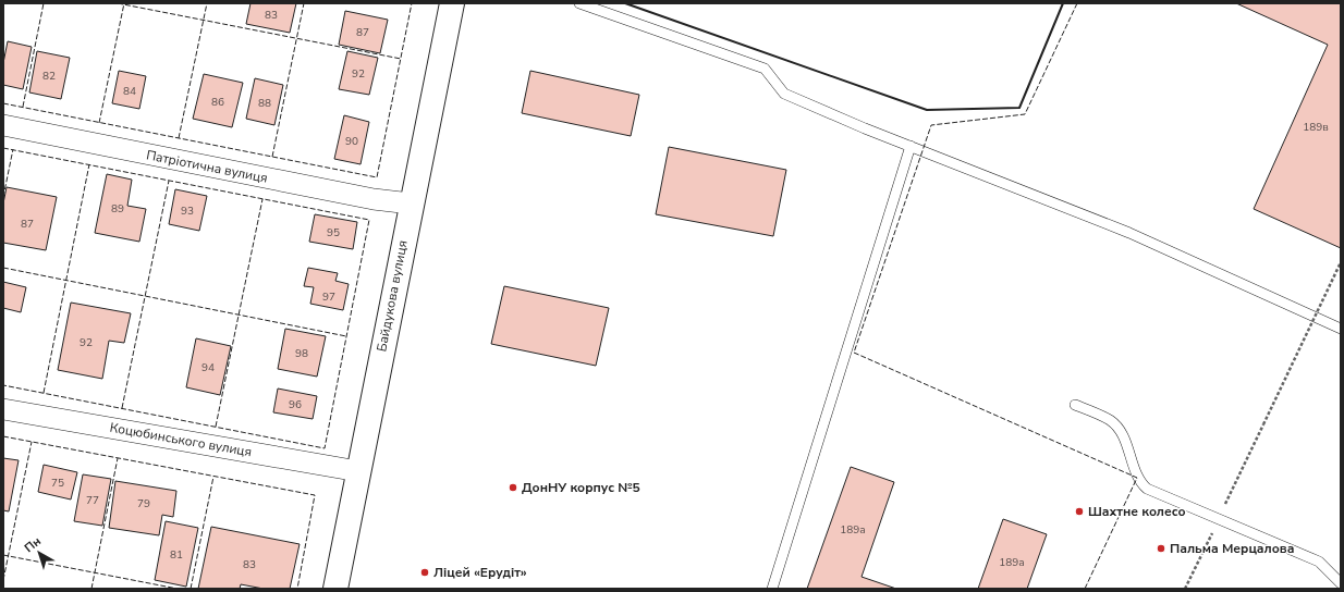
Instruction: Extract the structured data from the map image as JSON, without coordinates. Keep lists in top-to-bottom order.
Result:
{
  "streets": {
    "main road": ["Байдукова вулиця"],
    "street": ["Патріотична вулиця", "Коцюбинського вулиця"]
  },
  "crossings": [
    ["Патріотична вулиця", "Байдукова вулиця"],
    ["Байдукова вулиця", "Коцюбинського вулиця"]
  ],
  "places": [
    "ДонНУ корпус №5",
    "Шахтне колесо",
    "Пальма Мерцалова",
    "Ліцей «Ерудіт»"
  ],
  "house_numbers": [
    "83",
    "87",
    "92",
    "82",
    "84",
    "86",
    "88",
    "189в",
    "90",
    "89",
    "93",
    "87",
    "95",
    "97",
    "92",
    "98",
    "94",
    "96",
    "75",
    "77",
    "79",
    "189а",
    "81",
    "189а",
    "83"
  ],
  "north": "top left"
}
